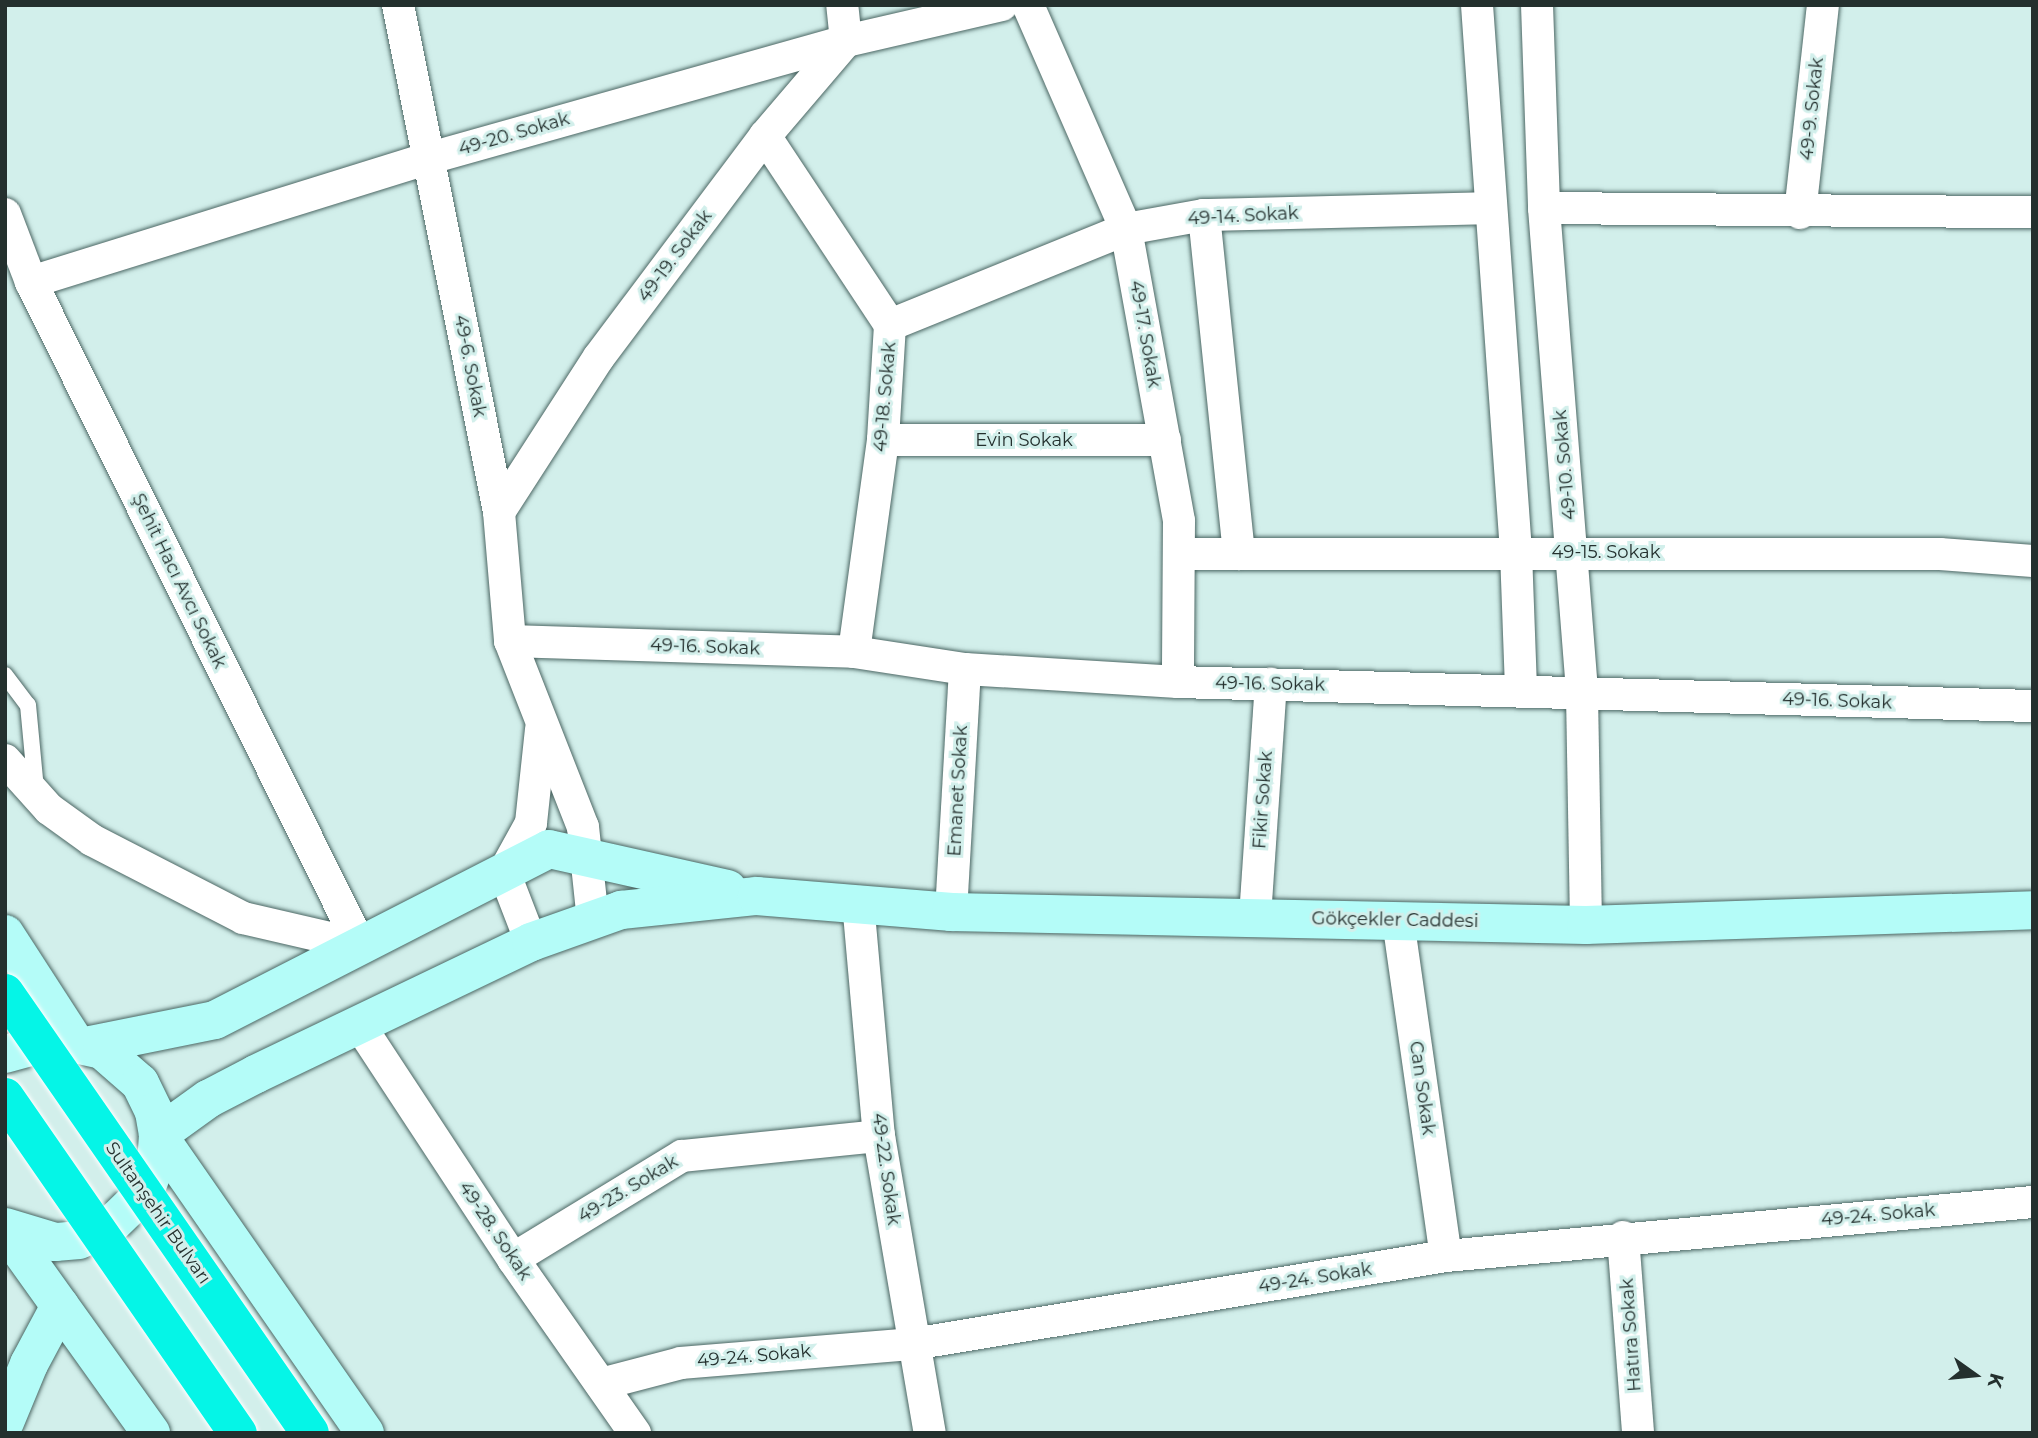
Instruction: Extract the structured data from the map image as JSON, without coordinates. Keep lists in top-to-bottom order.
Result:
{
  "streets": {
    "highway": ["Sultanşehir Bulvarı"],
    "main road": ["Gökçekler Caddesi"],
    "street": [
      "49-9. Sokak",
      "49-20. Sokak",
      "49-14. Sokak",
      "49-19. Sokak",
      "49-17. Sokak",
      "49-6. Sokak",
      "49-18. Sokak",
      "Evin Sokak",
      "49-10. Sokak",
      "49-15. Sokak",
      "Şehit Hacı Avcı Sokak",
      "49-16. Sokak",
      "Emanet Sokak",
      "Fikir Sokak",
      "Can Sokak",
      "49-22. Sokak",
      "49-23. Sokak",
      "49-24. Sokak",
      "49-28. Sokak",
      "Hatıra Sokak"
    ]
  },
  "crossings": [
    ["49-20. Sokak", "49-19. Sokak"],
    ["49-20. Sokak", "49-6. Sokak"],
    ["49-20. Sokak", "Şehit Hacı Avcı Sokak"],
    ["49-14. Sokak", "49-17. Sokak"],
    ["49-14. Sokak", "49-18. Sokak"],
    ["49-19. Sokak", "49-6. Sokak"],
    ["49-19. Sokak", "49-18. Sokak"],
    ["49-17. Sokak", "Evin Sokak"],
    ["49-17. Sokak", "49-15. Sokak"],
    ["49-17. Sokak", "49-16. Sokak"],
    ["49-6. Sokak", "49-16. Sokak"],
    ["49-18. Sokak", "Evin Sokak"],
    ["49-18. Sokak", "49-16. Sokak"],
    ["49-10. Sokak", "49-15. Sokak"],
    ["49-10. Sokak", "49-16. Sokak"],
    ["49-10. Sokak", "Gökçekler Caddesi"],
    ["49-16. Sokak", "Emanet Sokak"],
    ["49-16. Sokak", "Fikir Sokak"],
    ["Emanet Sokak", "Gökçekler Caddesi"],
    ["Fikir Sokak", "Gökçekler Caddesi"],
    ["Gökçekler Caddesi", "Can Sokak"],
    ["Gökçekler Caddesi", "49-22. Sokak"],
    ["Can Sokak", "49-24. Sokak"],
    ["49-22. Sokak", "49-23. Sokak"],
    ["49-22. Sokak", "49-24. Sokak"],
    ["49-23. Sokak", "49-28. Sokak"],
    ["49-24. Sokak", "49-28. Sokak"],
    ["49-24. Sokak", "Hatıra Sokak"]
  ],
  "north": "right"
}
